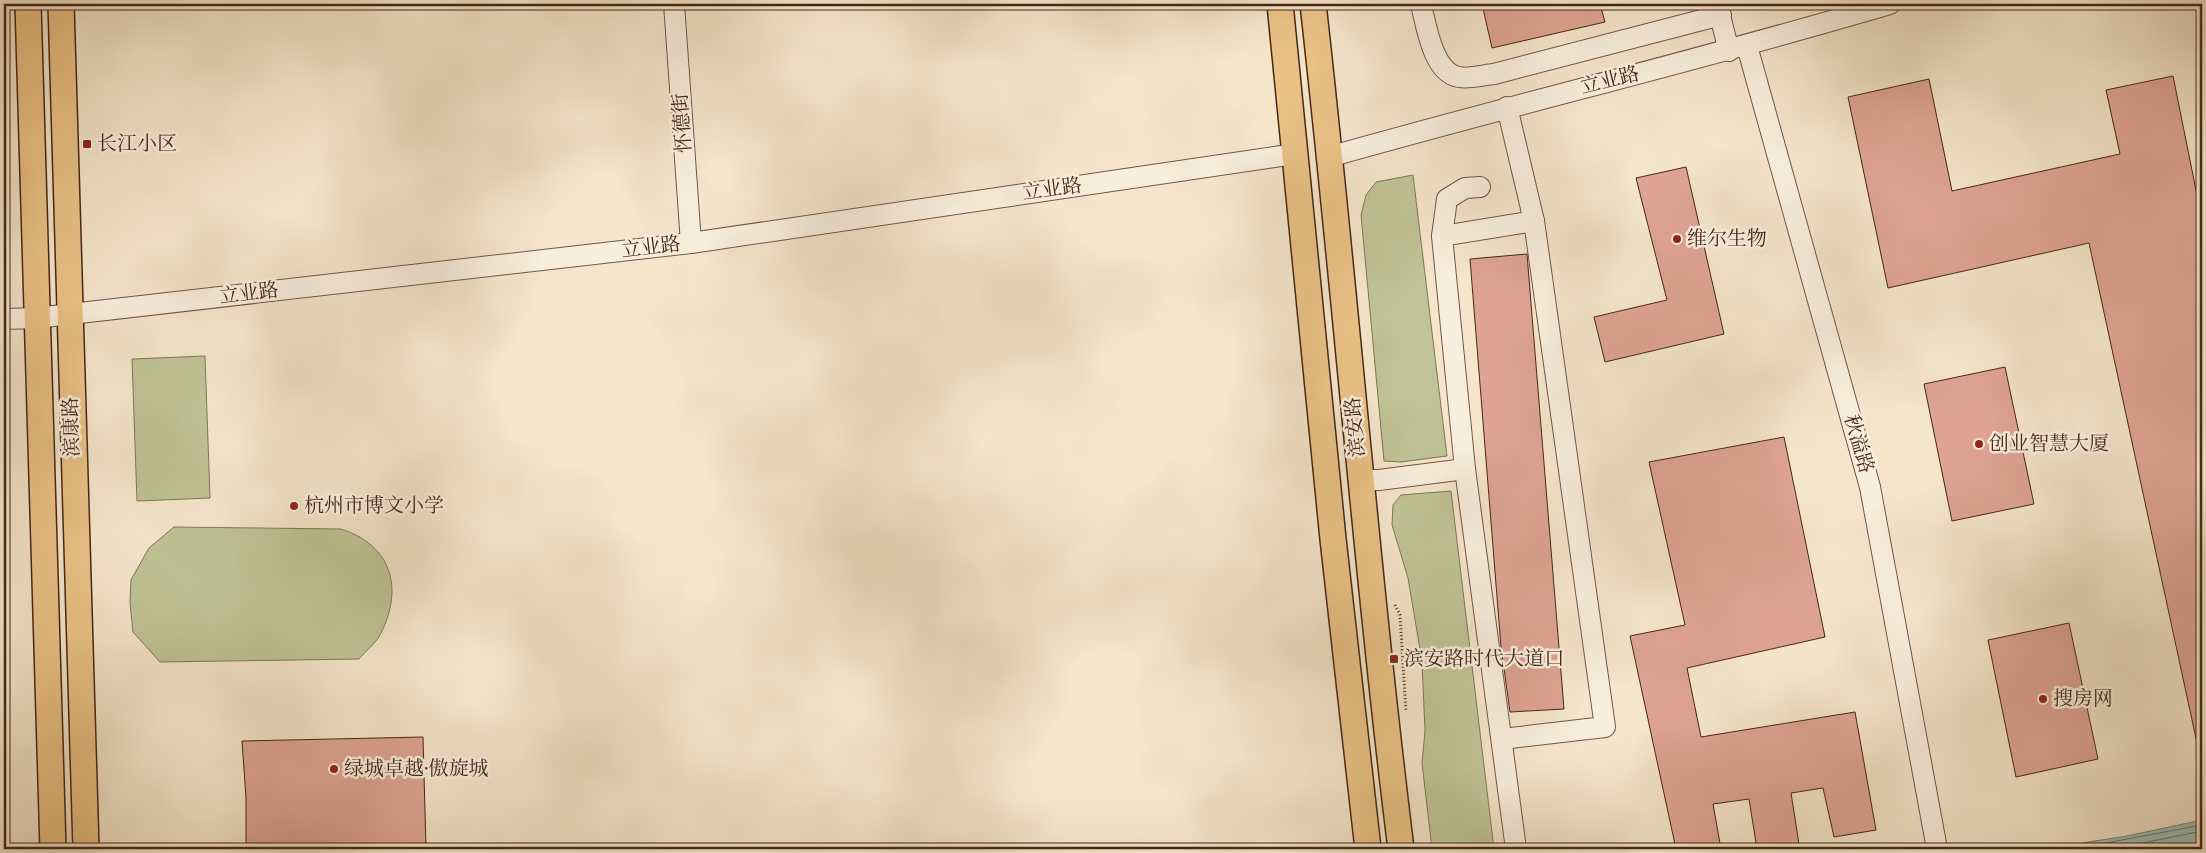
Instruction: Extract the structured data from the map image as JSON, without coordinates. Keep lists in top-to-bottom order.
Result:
{
  "streets": {
    "main road": ["滨康路", "滨安路"],
    "street": ["立业路", "怀德街", "秋溢路"]
  },
  "crossings": [
    ["立业路", "怀德街"],
    ["立业路", "滨康路"],
    ["立业路", "滨安路"],
    ["立业路", "秋溢路"]
  ],
  "places": {
    "transit": ["长江小区", "滨安路时代大道口"],
    "other": [
      "维尔生物",
      "创业智慧大厦",
      "杭州市博文小学",
      "搜房网",
      "绿城卓越·傲旋城"
    ]
  }
}
